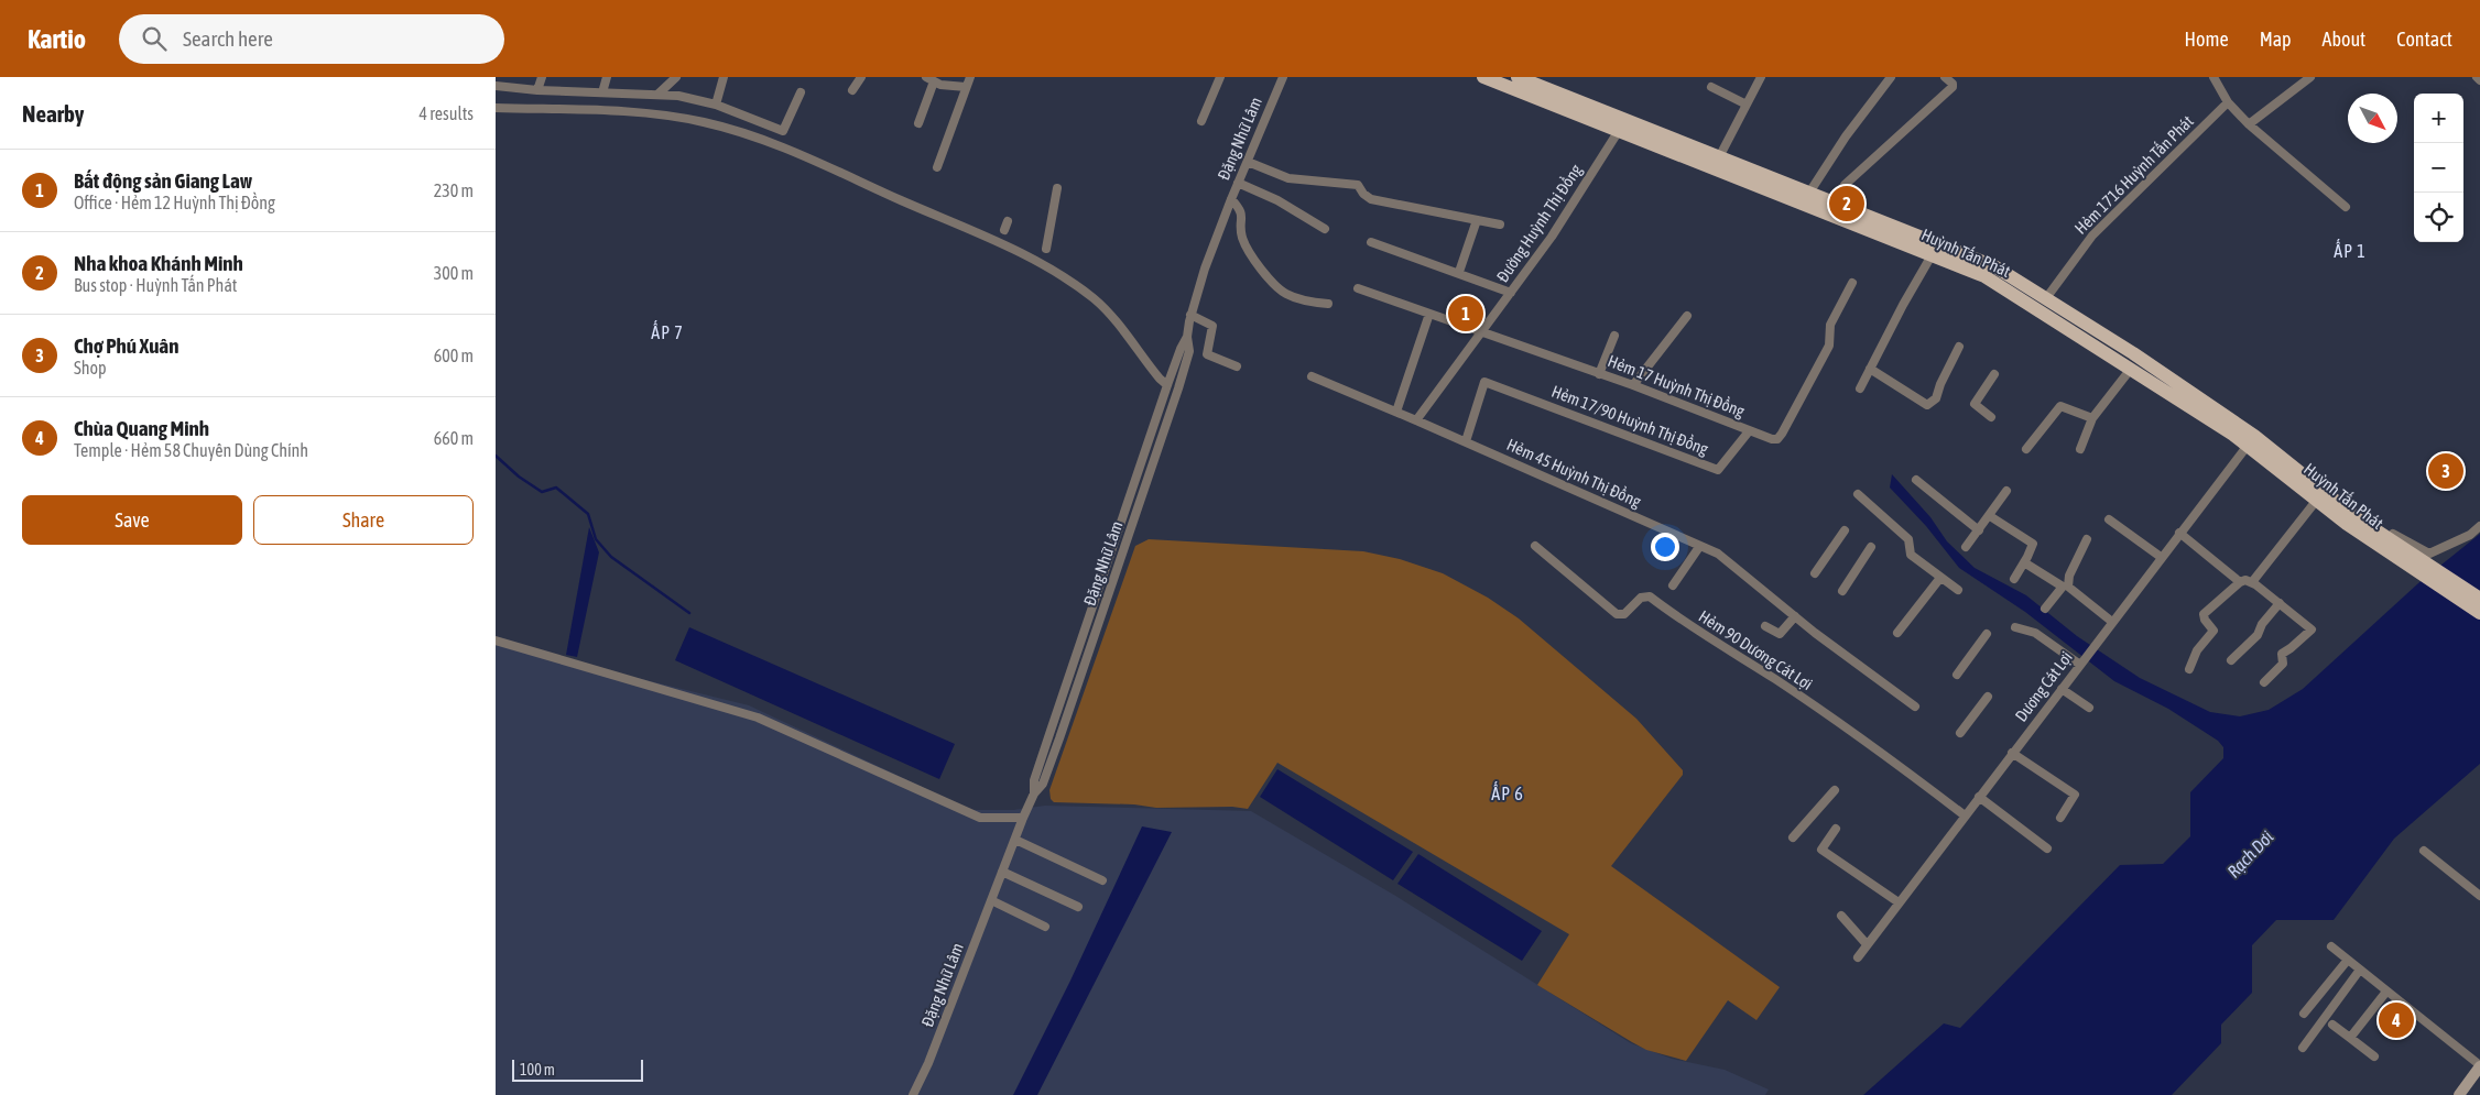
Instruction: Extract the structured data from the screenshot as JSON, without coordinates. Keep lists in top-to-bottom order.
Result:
{
  "streets": {
    "main road": ["Huỳnh Tấn Phát"],
    "street": [
      "Đặng Nhữ Lâm",
      "Hẻm 1716 Huỳnh Tấn Phát",
      "Đường Huỳnh Thị Đồng",
      "Hẻm 17 Huỳnh Thị Đồng",
      "Hẻm 17/90 Huỳnh Thị Đồng",
      "Hẻm 45 Huỳnh Thị Đồng",
      "Hẻm 90 Dương Cát Lợi",
      "Dương Cát Lợi"
    ]
  },
  "crossings": [
    ["Hẻm 1716 Huỳnh Tấn Phát", "Huỳnh Tấn Phát"],
    ["Đường Huỳnh Thị Đồng", "Huỳnh Tấn Phát"],
    ["Đường Huỳnh Thị Đồng", "Hẻm 17 Huỳnh Thị Đồng"],
    ["Đường Huỳnh Thị Đồng", "Hẻm 45 Huỳnh Thị Đồng"],
    ["Huỳnh Tấn Phát", "Dương Cát Lợi"],
    ["Hẻm 17 Huỳnh Thị Đồng", "Hẻm 17/90 Huỳnh Thị Đồng"],
    ["Hẻm 17/90 Huỳnh Thị Đồng", "Hẻm 45 Huỳnh Thị Đồng"],
    ["Hẻm 90 Dương Cát Lợi", "Dương Cát Lợi"]
  ],
  "districts": ["ẤP 1", "ẤP 7", "ẤP 6"],
  "water": ["Rạch Dơi"],
  "scale_bar": "100 m",
  "north": "bottom right",
  "page": {
    "header": "Kartio",
    "search": "Search here",
    "nav": [
      "Home",
      "Map",
      "About",
      "Contact"
    ],
    "heading": ["Nearby", "4 results"],
    "map_buttons": ["+", "−"],
    "list": [
      {
        "mark": "1",
        "name": "Bất động sản Giang Law",
        "note": "Office · Hẻm 12 Huỳnh Thị Đồng",
        "value": "230 m"
      },
      {
        "mark": "2",
        "name": "Nha khoa Khánh Minh",
        "note": "Bus stop · Huỳnh Tấn Phát",
        "value": "300 m"
      },
      {
        "mark": "3",
        "name": "Chợ Phú Xuân",
        "note": "Shop",
        "value": "600 m"
      },
      {
        "mark": "4",
        "name": "Chùa Quang Minh",
        "note": "Temple · Hẻm 58 Chuyên Dùng Chính",
        "value": "660 m"
      }
    ],
    "pins": [
      "2",
      "1",
      "3",
      "4"
    ],
    "buttons": ["Save", "Share"],
    "scale": "100 m"
  }
}
